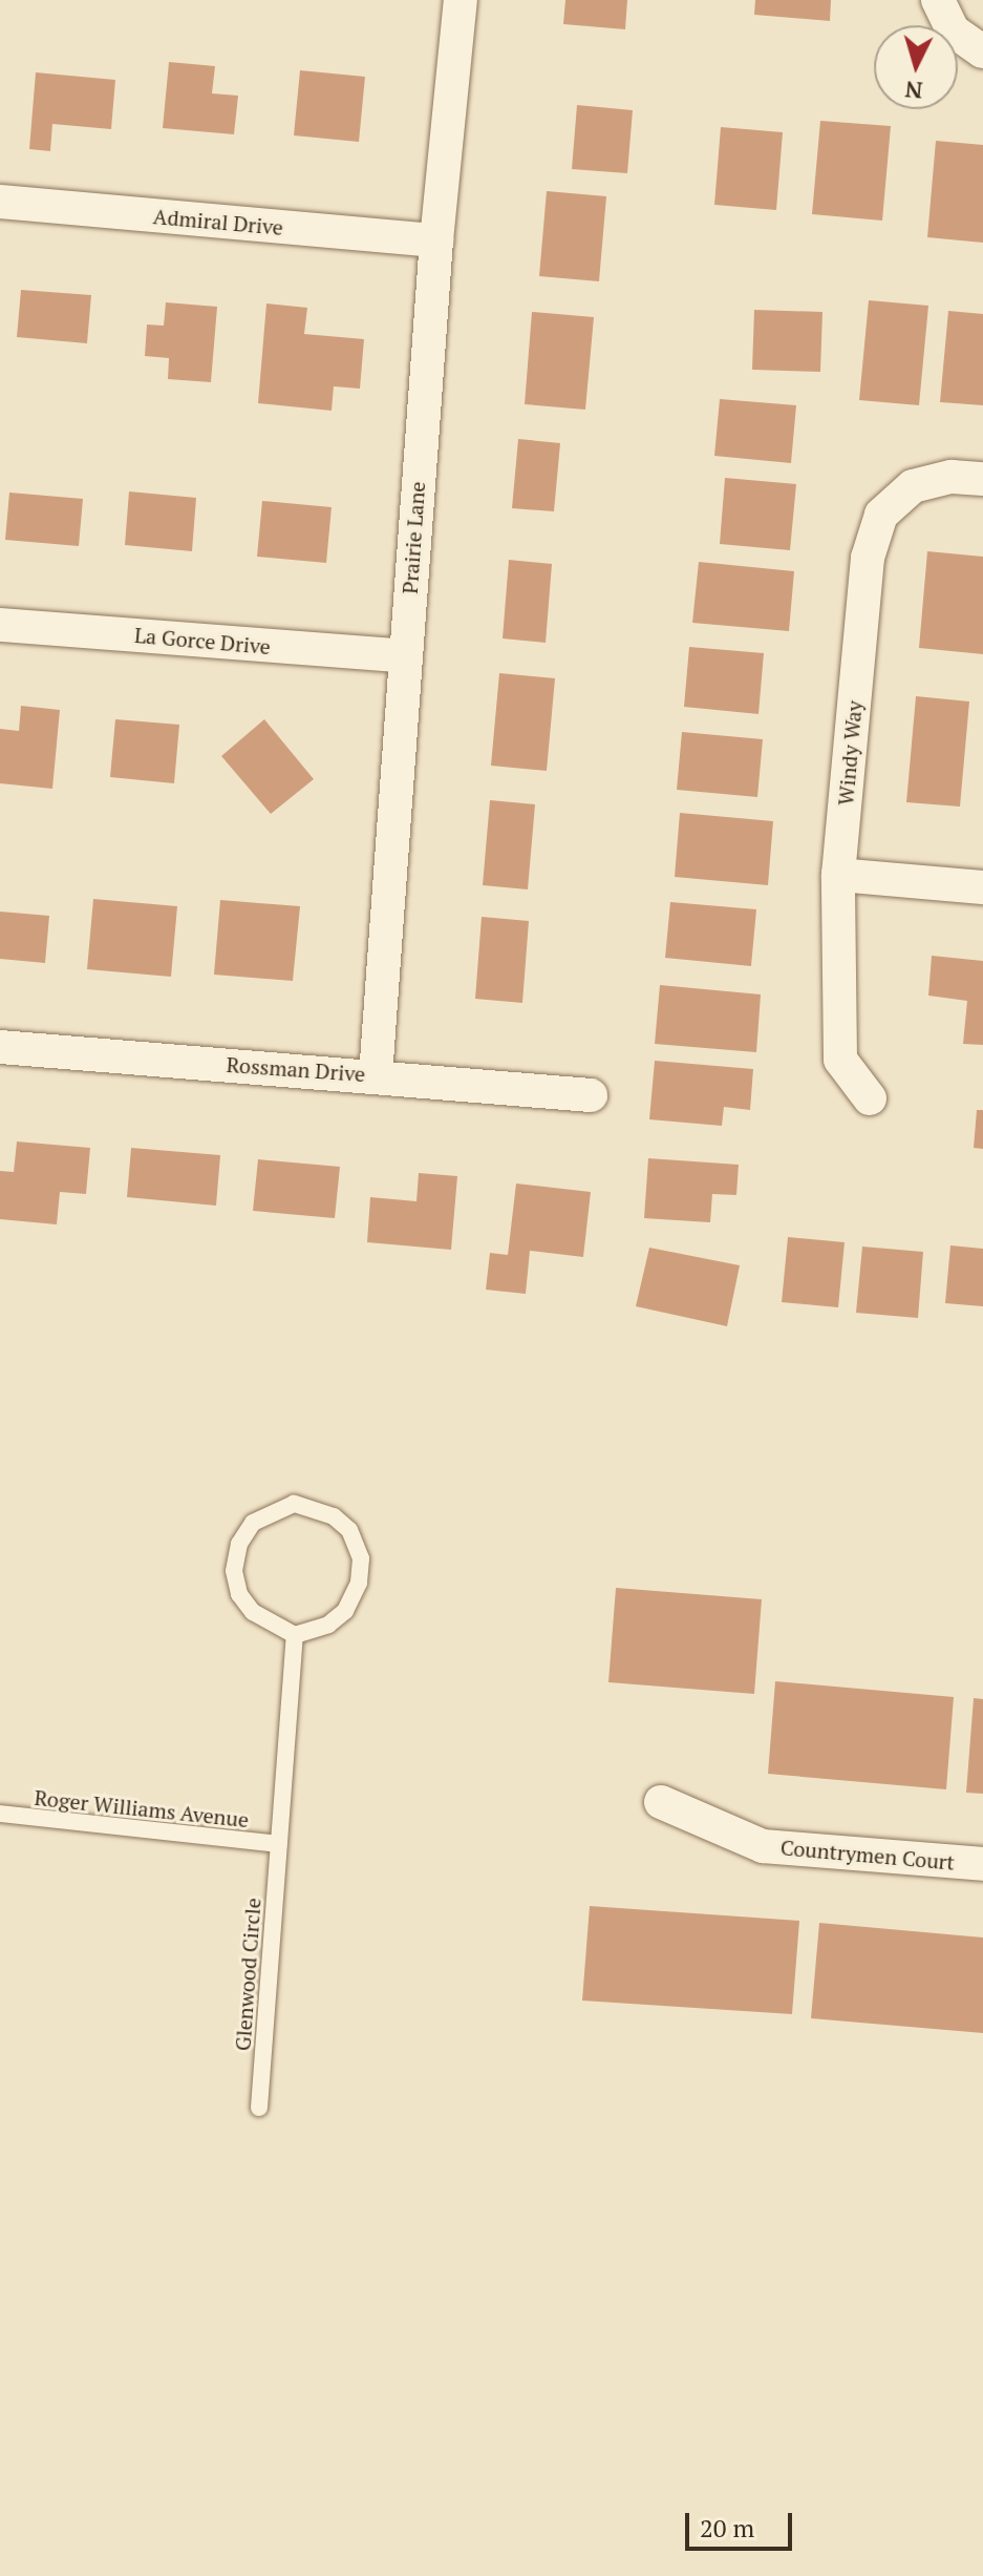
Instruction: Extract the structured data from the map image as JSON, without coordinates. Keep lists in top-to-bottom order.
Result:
{
  "streets": {
    "street": [
      "Admiral Drive",
      "Prairie Lane",
      "La Gorce Drive",
      "Windy Way",
      "Rossman Drive",
      "Countrymen Court"
    ],
    "lane": ["Roger Williams Avenue", "Glenwood Circle"]
  },
  "crossings": [
    ["Admiral Drive", "Prairie Lane"],
    ["Prairie Lane", "La Gorce Drive"],
    ["Prairie Lane", "Rossman Drive"],
    ["Roger Williams Avenue", "Glenwood Circle"]
  ],
  "scale_bar": "20 m",
  "north": "bottom"
}
